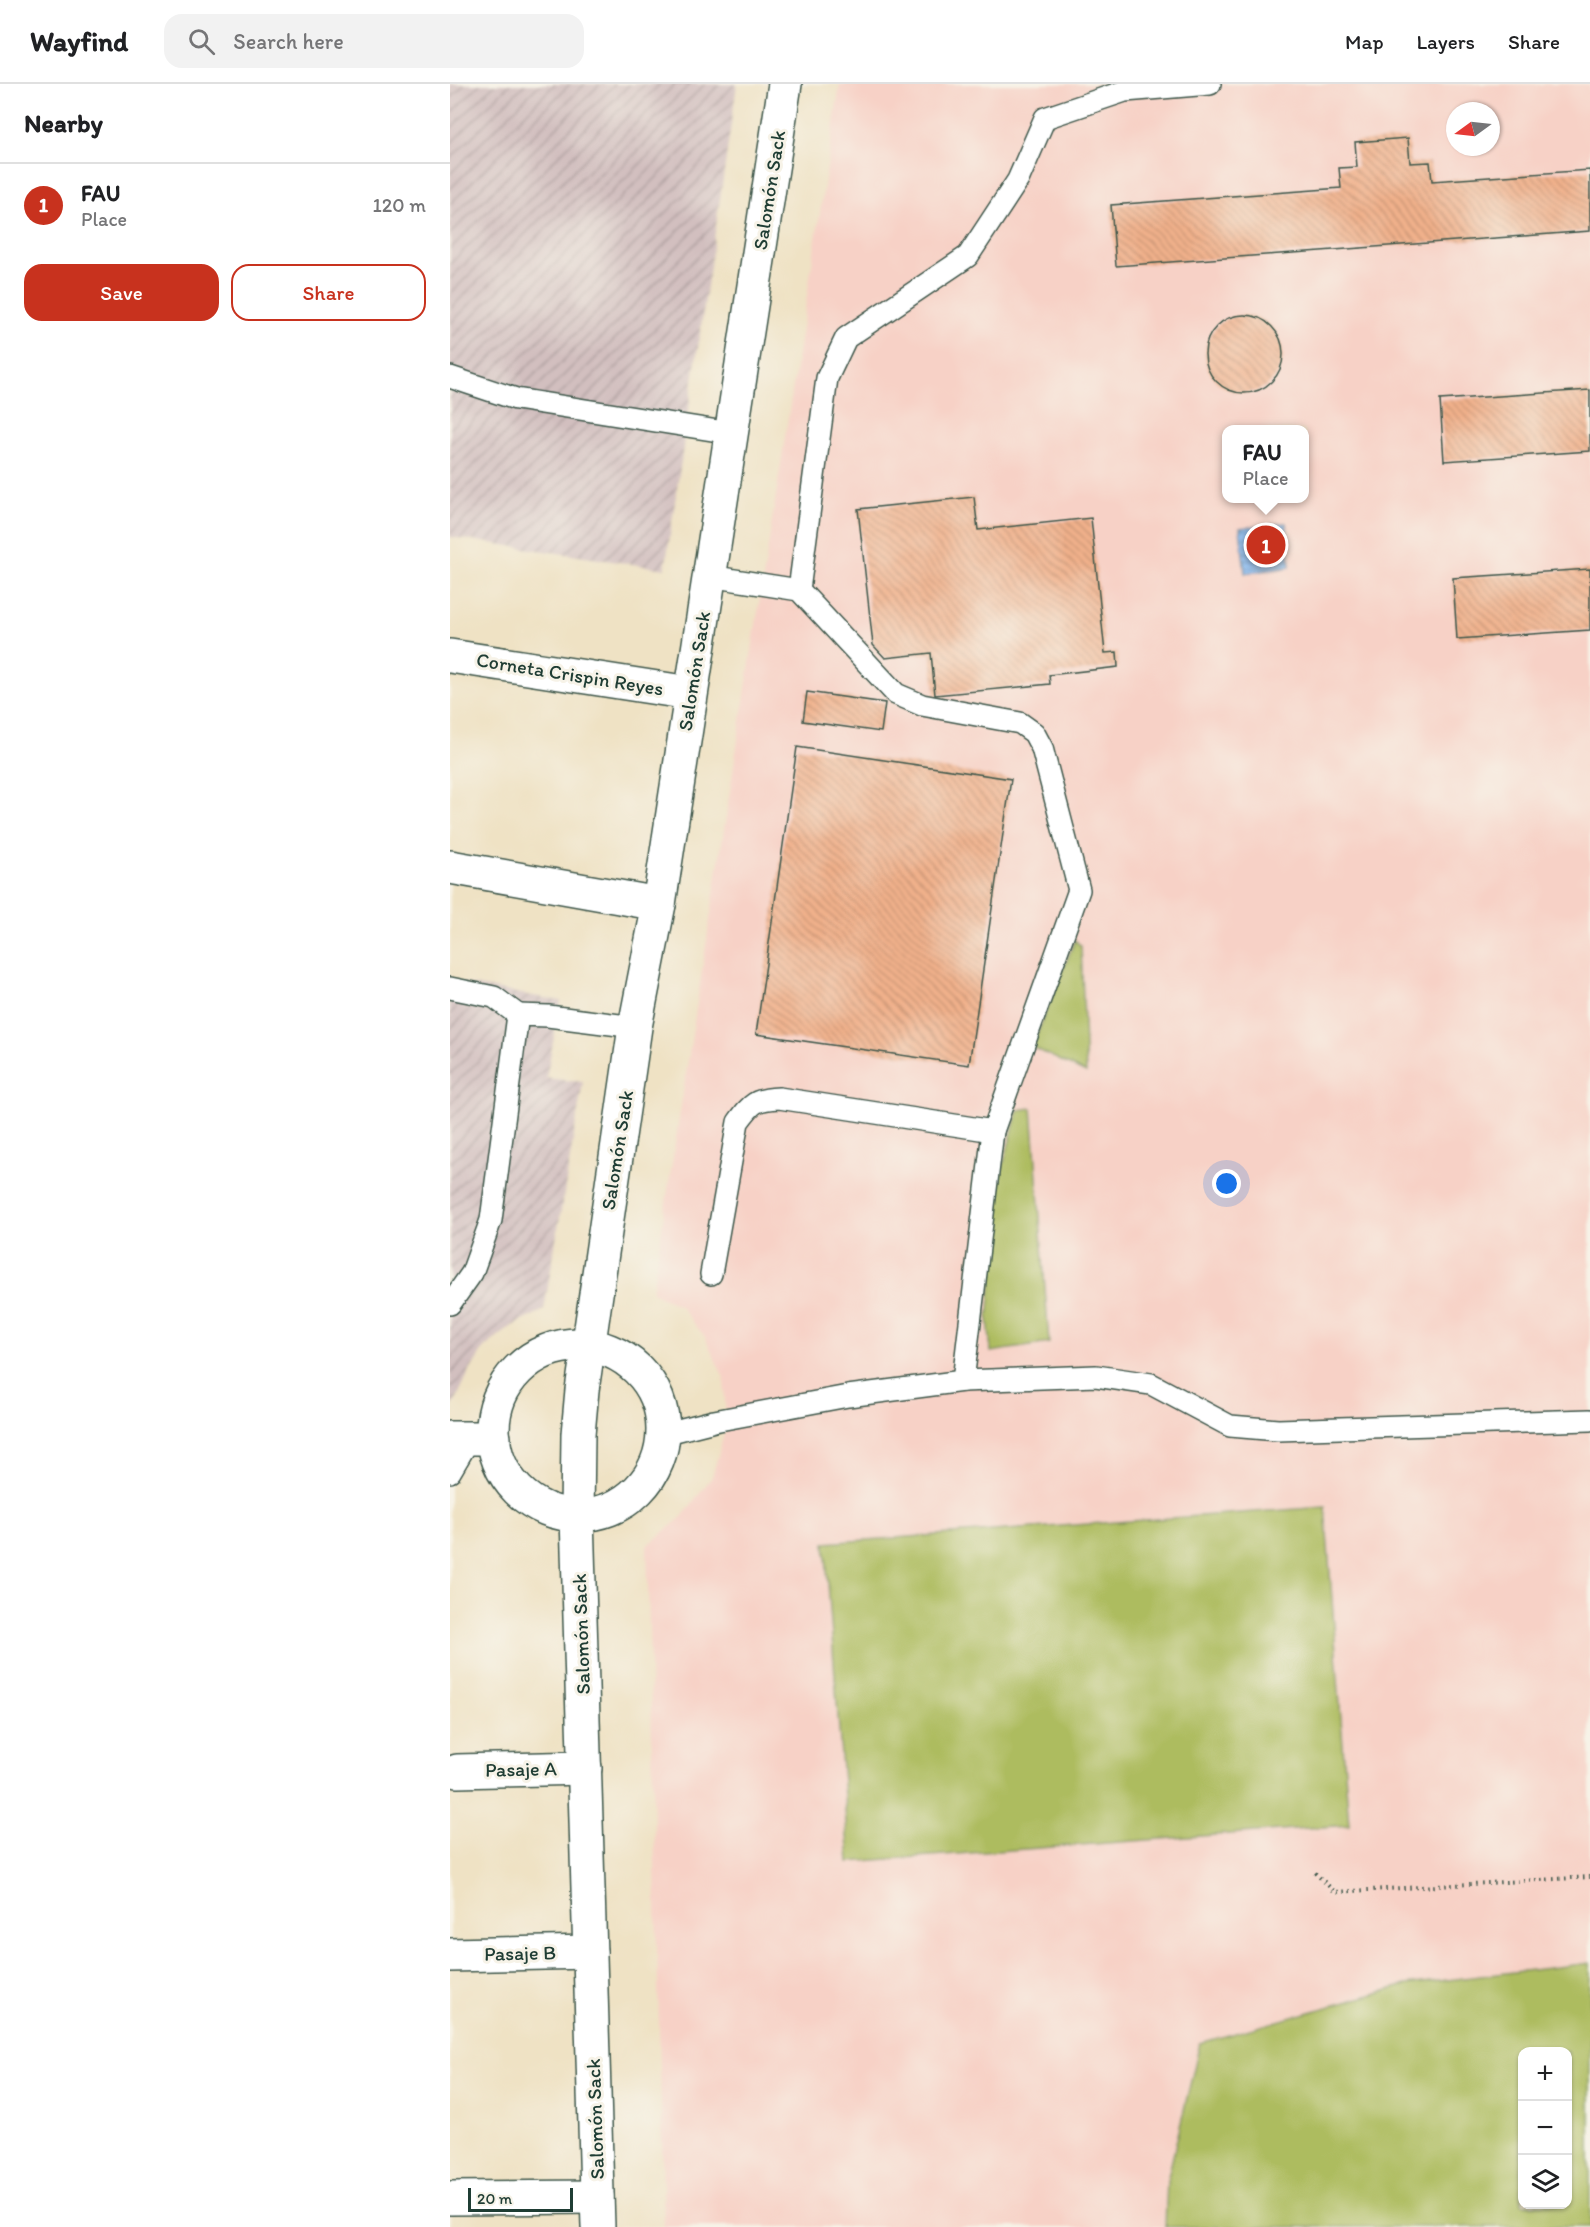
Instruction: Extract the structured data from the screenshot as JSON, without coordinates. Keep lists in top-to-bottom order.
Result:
{
  "streets": {
    "street": [
      "Salomón Sack",
      "Corneta Crispin Reyes",
      "Pasaje A",
      "Pasaje B"
    ]
  },
  "crossings": [
    ["Salomón Sack", "Corneta Crispin Reyes"],
    ["Salomón Sack", "Pasaje A"],
    ["Salomón Sack", "Pasaje B"]
  ],
  "scale_bar": "20 m",
  "north": "left",
  "page": {
    "header": "Wayfind",
    "search": "Search here",
    "nav": ["Map", "Layers", "Share"],
    "heading": "Nearby",
    "list": [
      {
        "mark": "1",
        "name": "FAU",
        "note": "Place",
        "value": "120 m"
      }
    ],
    "buttons": ["Save", "Share"],
    "popup": ["FAU", "Place"],
    "pins": "1",
    "map_buttons": ["+", "−"],
    "scale": "20 m"
  }
}
